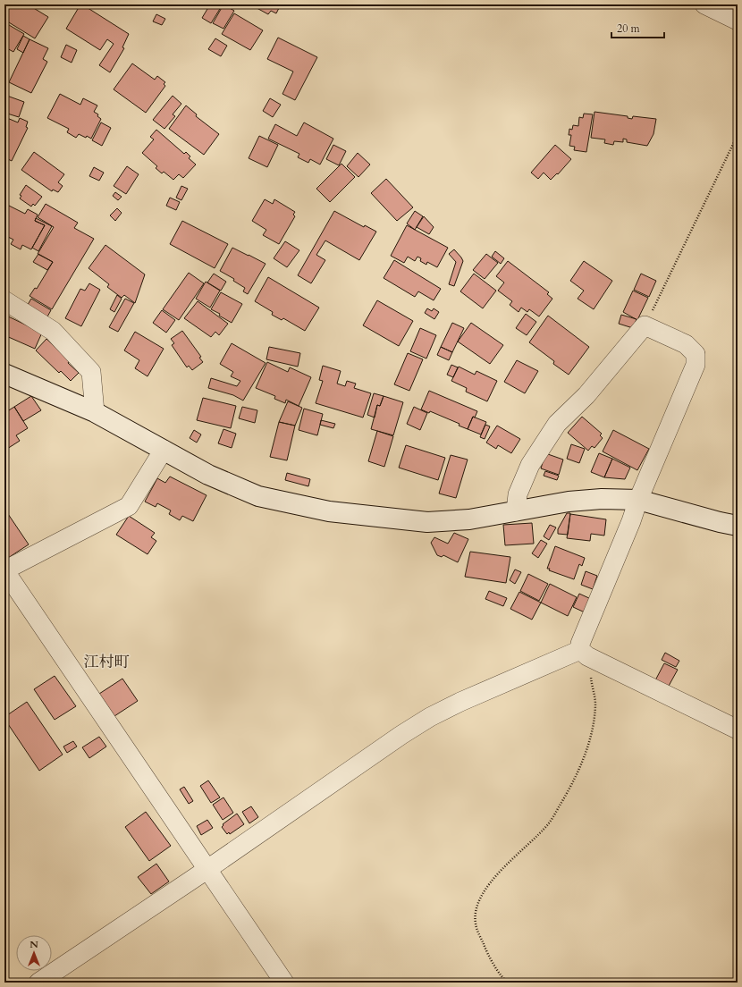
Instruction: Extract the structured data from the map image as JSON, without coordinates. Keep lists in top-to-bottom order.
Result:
{
  "districts": ["江村町"],
  "scale_bar": "20 m",
  "north": "top"
}
